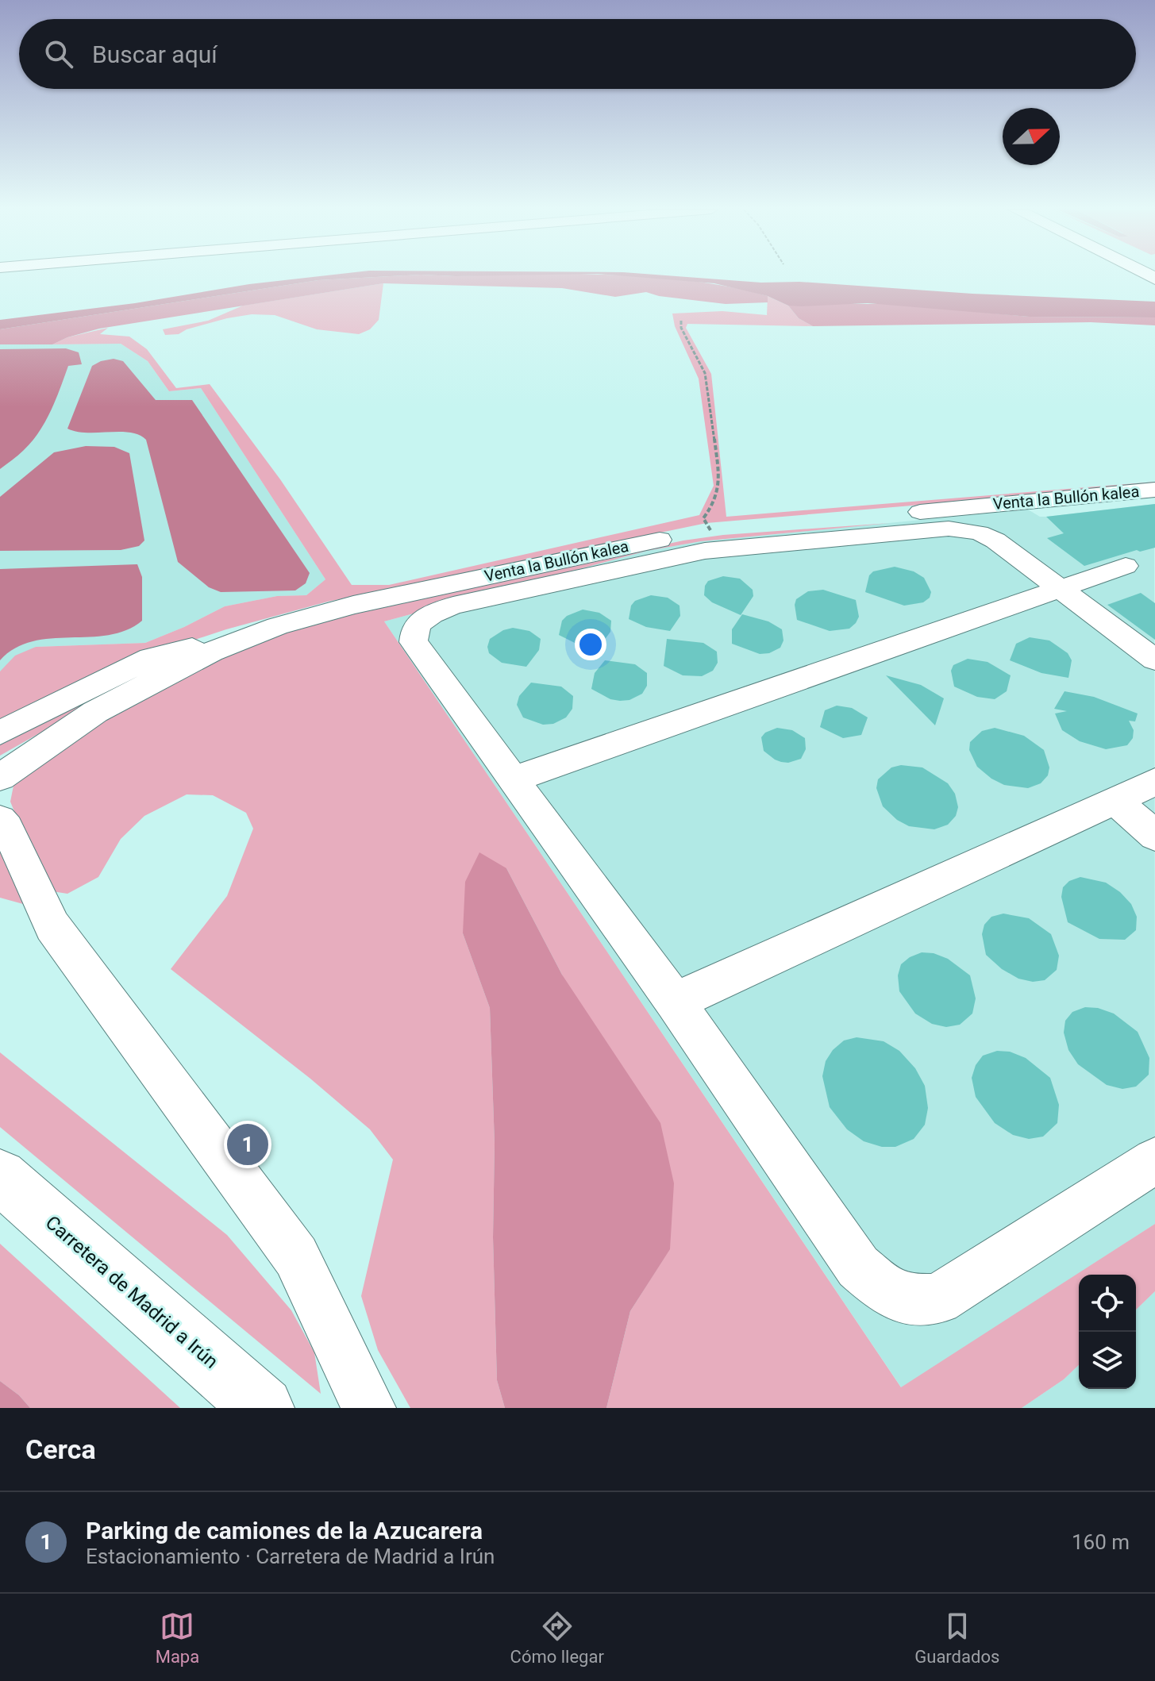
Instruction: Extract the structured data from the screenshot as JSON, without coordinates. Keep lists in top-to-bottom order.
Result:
{
  "streets": {
    "highway": ["Carretera de Madrid a Irún"],
    "street": ["Venta la Bullón kalea"]
  },
  "north": "right",
  "page": {
    "search": "Buscar aquí",
    "pins": "1",
    "heading": "Cerca",
    "list": [
      {
        "mark": "1",
        "name": "Parking de camiones de la Azucarera",
        "note": "Estacionamiento · Carretera de Madrid a Irún",
        "value": "160 m"
      }
    ],
    "nav": ["Mapa", "Cómo llegar", "Guardados"]
  }
}
